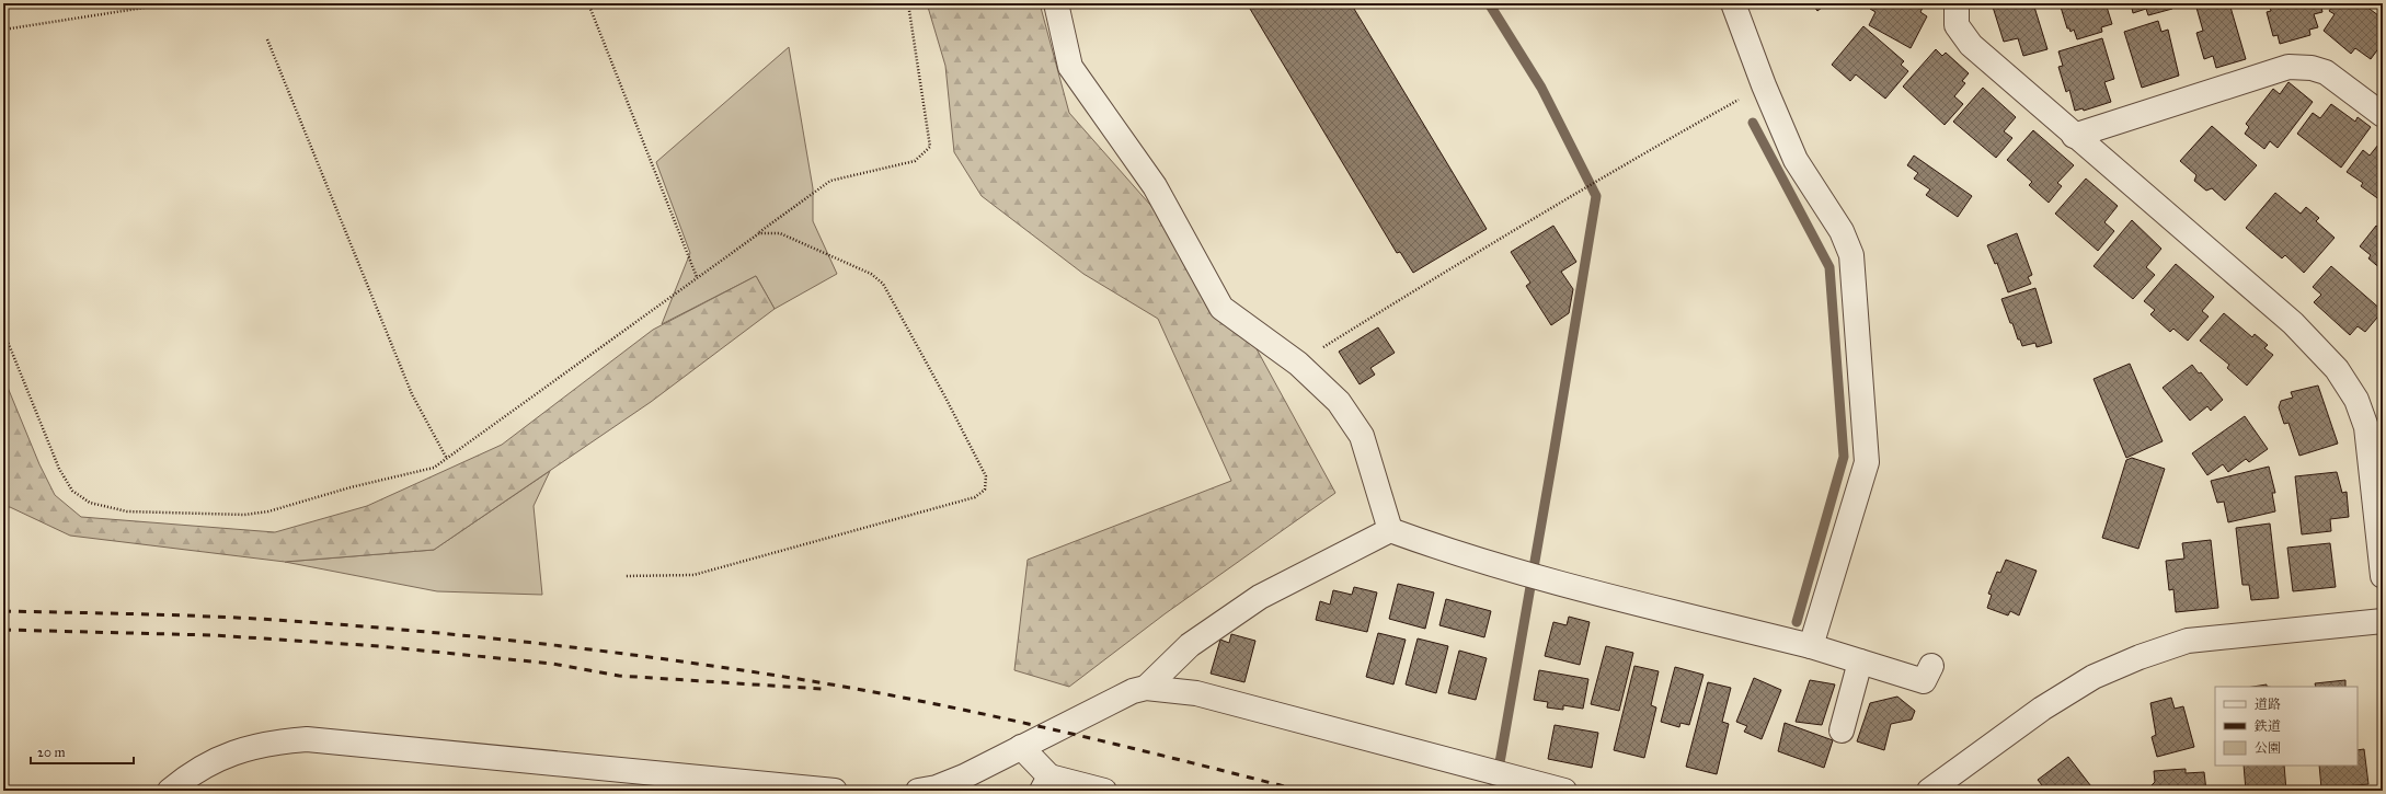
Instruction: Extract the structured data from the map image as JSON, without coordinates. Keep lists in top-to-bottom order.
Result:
{
  "legend": ["道路", "鉄道", "公園"],
  "scale_bar": "20 m"
}
